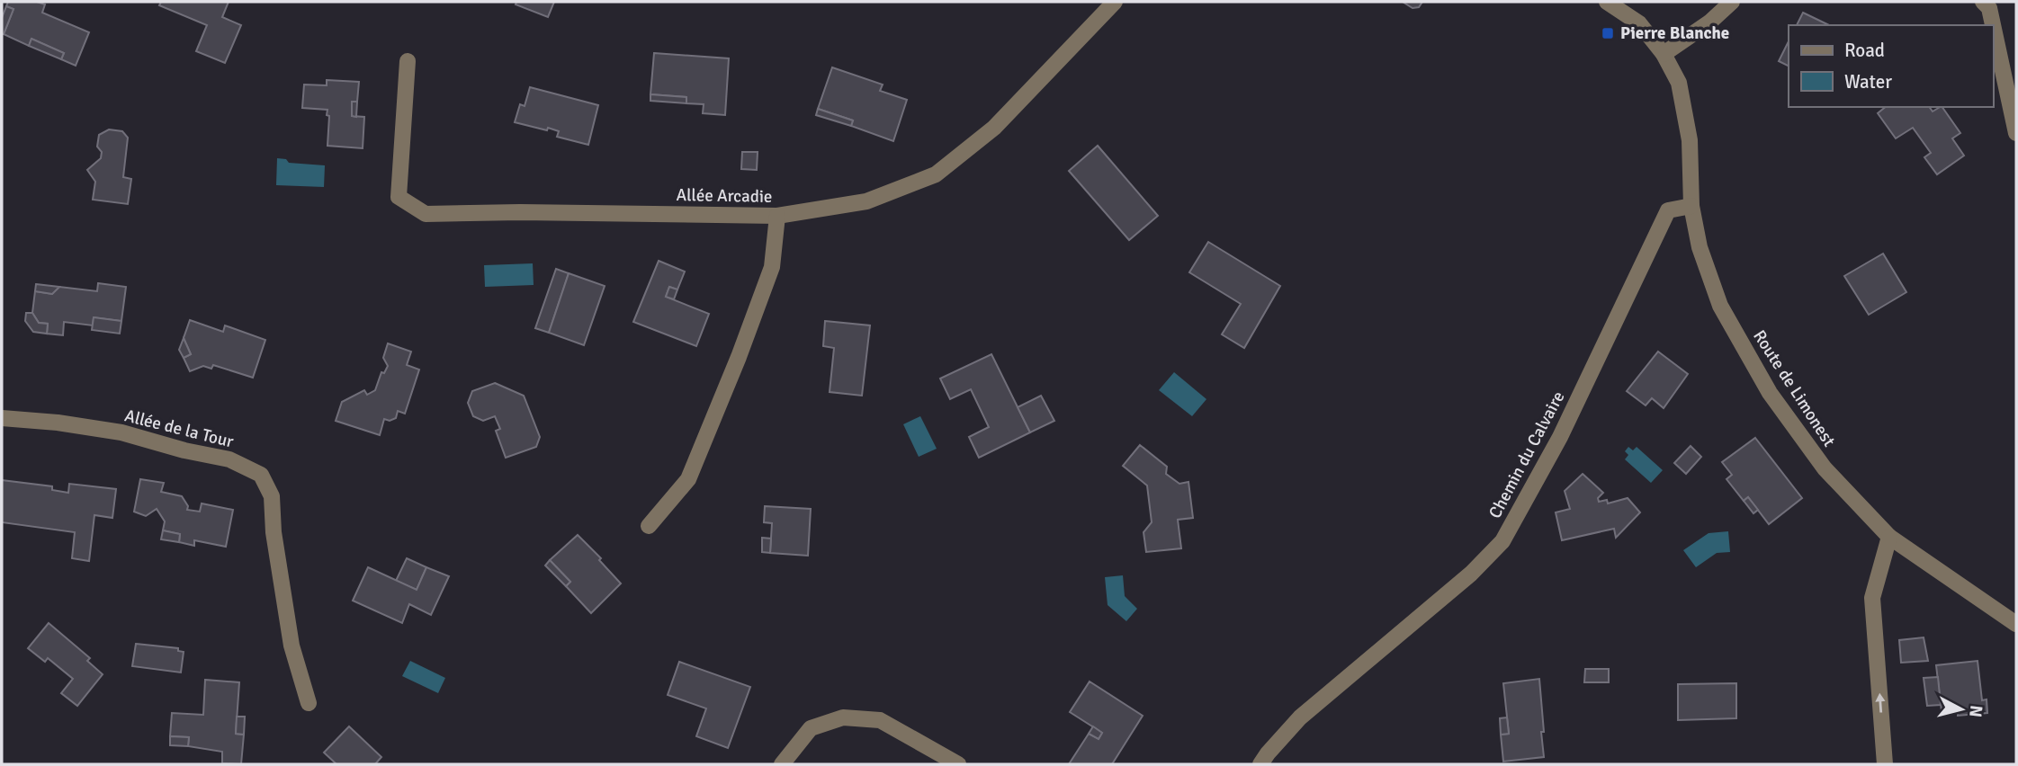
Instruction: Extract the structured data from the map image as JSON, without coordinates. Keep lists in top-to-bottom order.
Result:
{
  "streets": {
    "street": [
      "Allée Arcadie",
      "Route de Limonest",
      "Allée de la Tour",
      "Chemin du Calvaire"
    ]
  },
  "crossings": [
    ["Route de Limonest", "Chemin du Calvaire"]
  ],
  "places": {
    "transit": ["Pierre Blanche"]
  },
  "legend": ["Road", "Water"],
  "north": "right"
}
